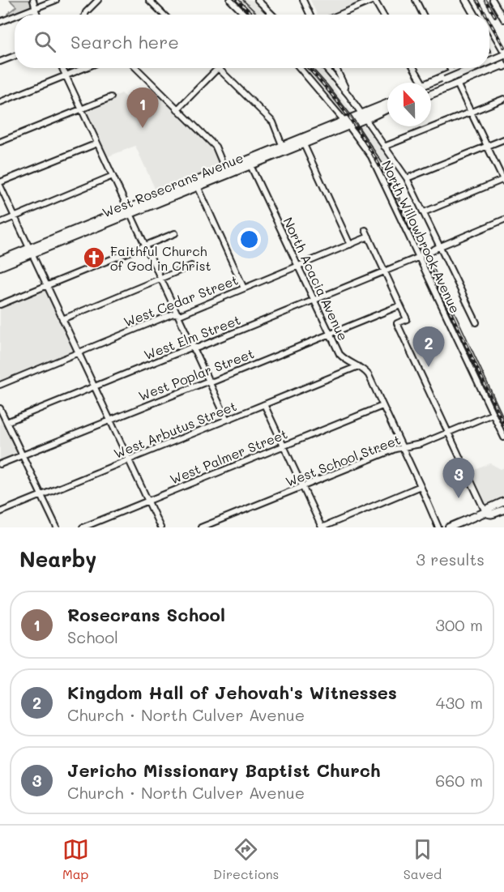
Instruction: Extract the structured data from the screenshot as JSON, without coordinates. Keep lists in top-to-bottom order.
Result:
{
  "streets": {
    "main road": ["West Rosecrans Avenue"],
    "street": [
      "North Willowbrook Avenue",
      "North Acacia Avenue",
      "West Cedar Street",
      "West Elm Street",
      "West Poplar Street",
      "West Arbutus Street",
      "West Palmer Street",
      "West School Street"
    ]
  },
  "crossings": [
    ["West Rosecrans Avenue", "North Willowbrook Avenue"],
    ["West Rosecrans Avenue", "North Acacia Avenue"],
    ["North Willowbrook Avenue", "West Elm Street"],
    ["North Willowbrook Avenue", "West School Street"],
    ["North Acacia Avenue", "West Cedar Street"],
    ["North Acacia Avenue", "West Elm Street"],
    ["North Acacia Avenue", "West Poplar Street"],
    ["North Acacia Avenue", "West Arbutus Street"],
    ["North Acacia Avenue", "West Palmer Street"],
    ["North Acacia Avenue", "West School Street"]
  ],
  "places": {
    "church": ["Faithful Church of God in Christ"]
  },
  "north": "top",
  "page": {
    "search": "Search here",
    "pins": ["1", "2", "3"],
    "heading": ["Nearby", "3 results"],
    "list": [
      {
        "mark": "1",
        "name": "Rosecrans School",
        "note": "School",
        "value": "300 m"
      },
      {
        "mark": "2",
        "name": "Kingdom Hall of Jehovah's Witnesses",
        "note": "Church · North Culver Avenue",
        "value": "430 m"
      },
      {
        "mark": "3",
        "name": "Jericho Missionary Baptist Church",
        "note": "Church · North Culver Avenue",
        "value": "660 m"
      }
    ],
    "nav": ["Map", "Directions", "Saved"]
  }
}
